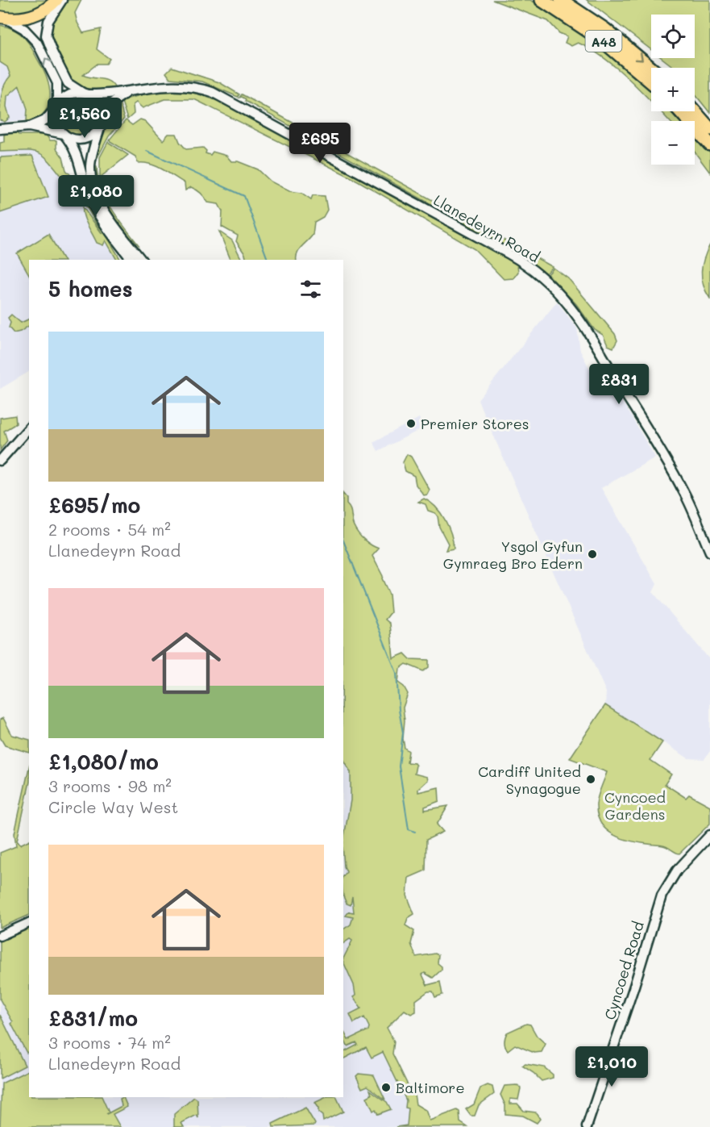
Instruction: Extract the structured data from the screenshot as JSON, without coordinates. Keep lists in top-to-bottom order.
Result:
{
  "streets": {
    "highway": ["A48"],
    "street": ["Llanedeyrn Road", "Cyncoed Road"]
  },
  "parks": ["Cyncoed Gardens"],
  "places": [
    "Premier Stores",
    "Ysgol Gyfun Gymraeg Bro Edern",
    "Cardiff United Synagogue",
    "Baltimore"
  ],
  "page": {
    "map_buttons": ["+", "−"],
    "price": [
      "£1,560",
      "£695",
      "£1,080",
      "£831",
      "£1,010"
    ],
    "heading": "5 homes",
    "list": [
      {
        "name": "£695/mo",
        "note": "2 rooms · 54 m² · Llanedeyrn Road"
      },
      {
        "name": "£1,080/mo",
        "note": "3 rooms · 98 m² · Circle Way West"
      },
      {
        "name": "£831/mo",
        "note": "3 rooms · 74 m² · Llanedeyrn Road"
      }
    ]
  }
}
